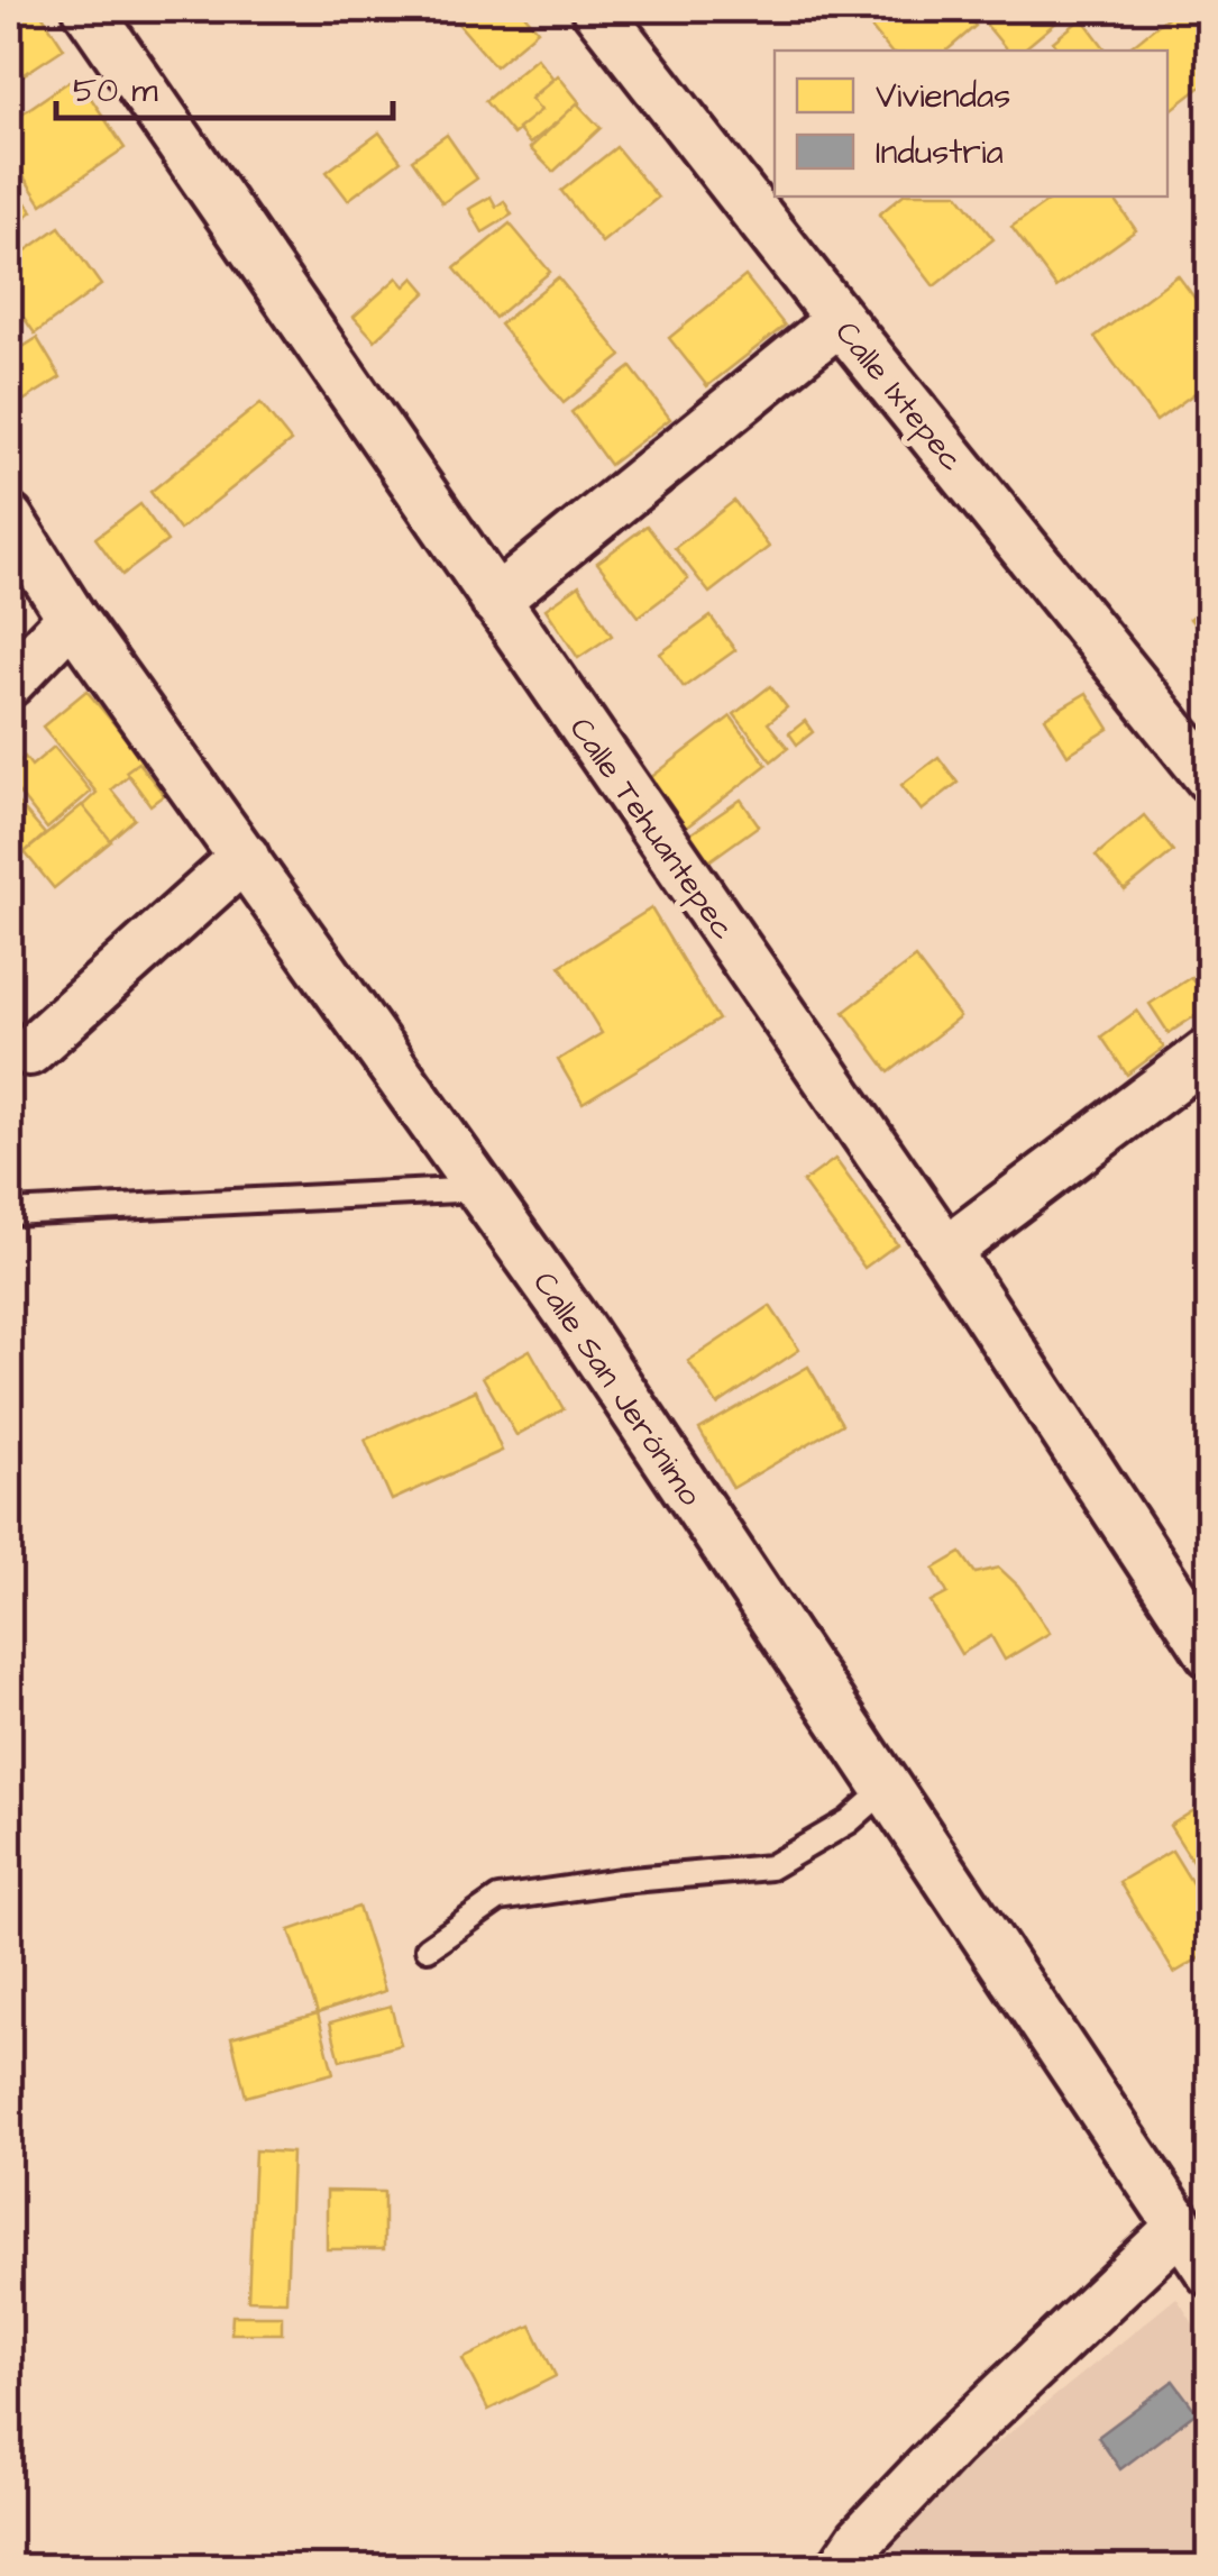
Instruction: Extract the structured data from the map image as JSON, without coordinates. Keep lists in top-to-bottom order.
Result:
{
  "streets": {
    "street": ["Calle Ixtepec", "Calle Tehuantepec", "Calle San Jerónimo"]
  },
  "legend": ["Viviendas", "Industria"],
  "scale_bar": "50 m"
}
